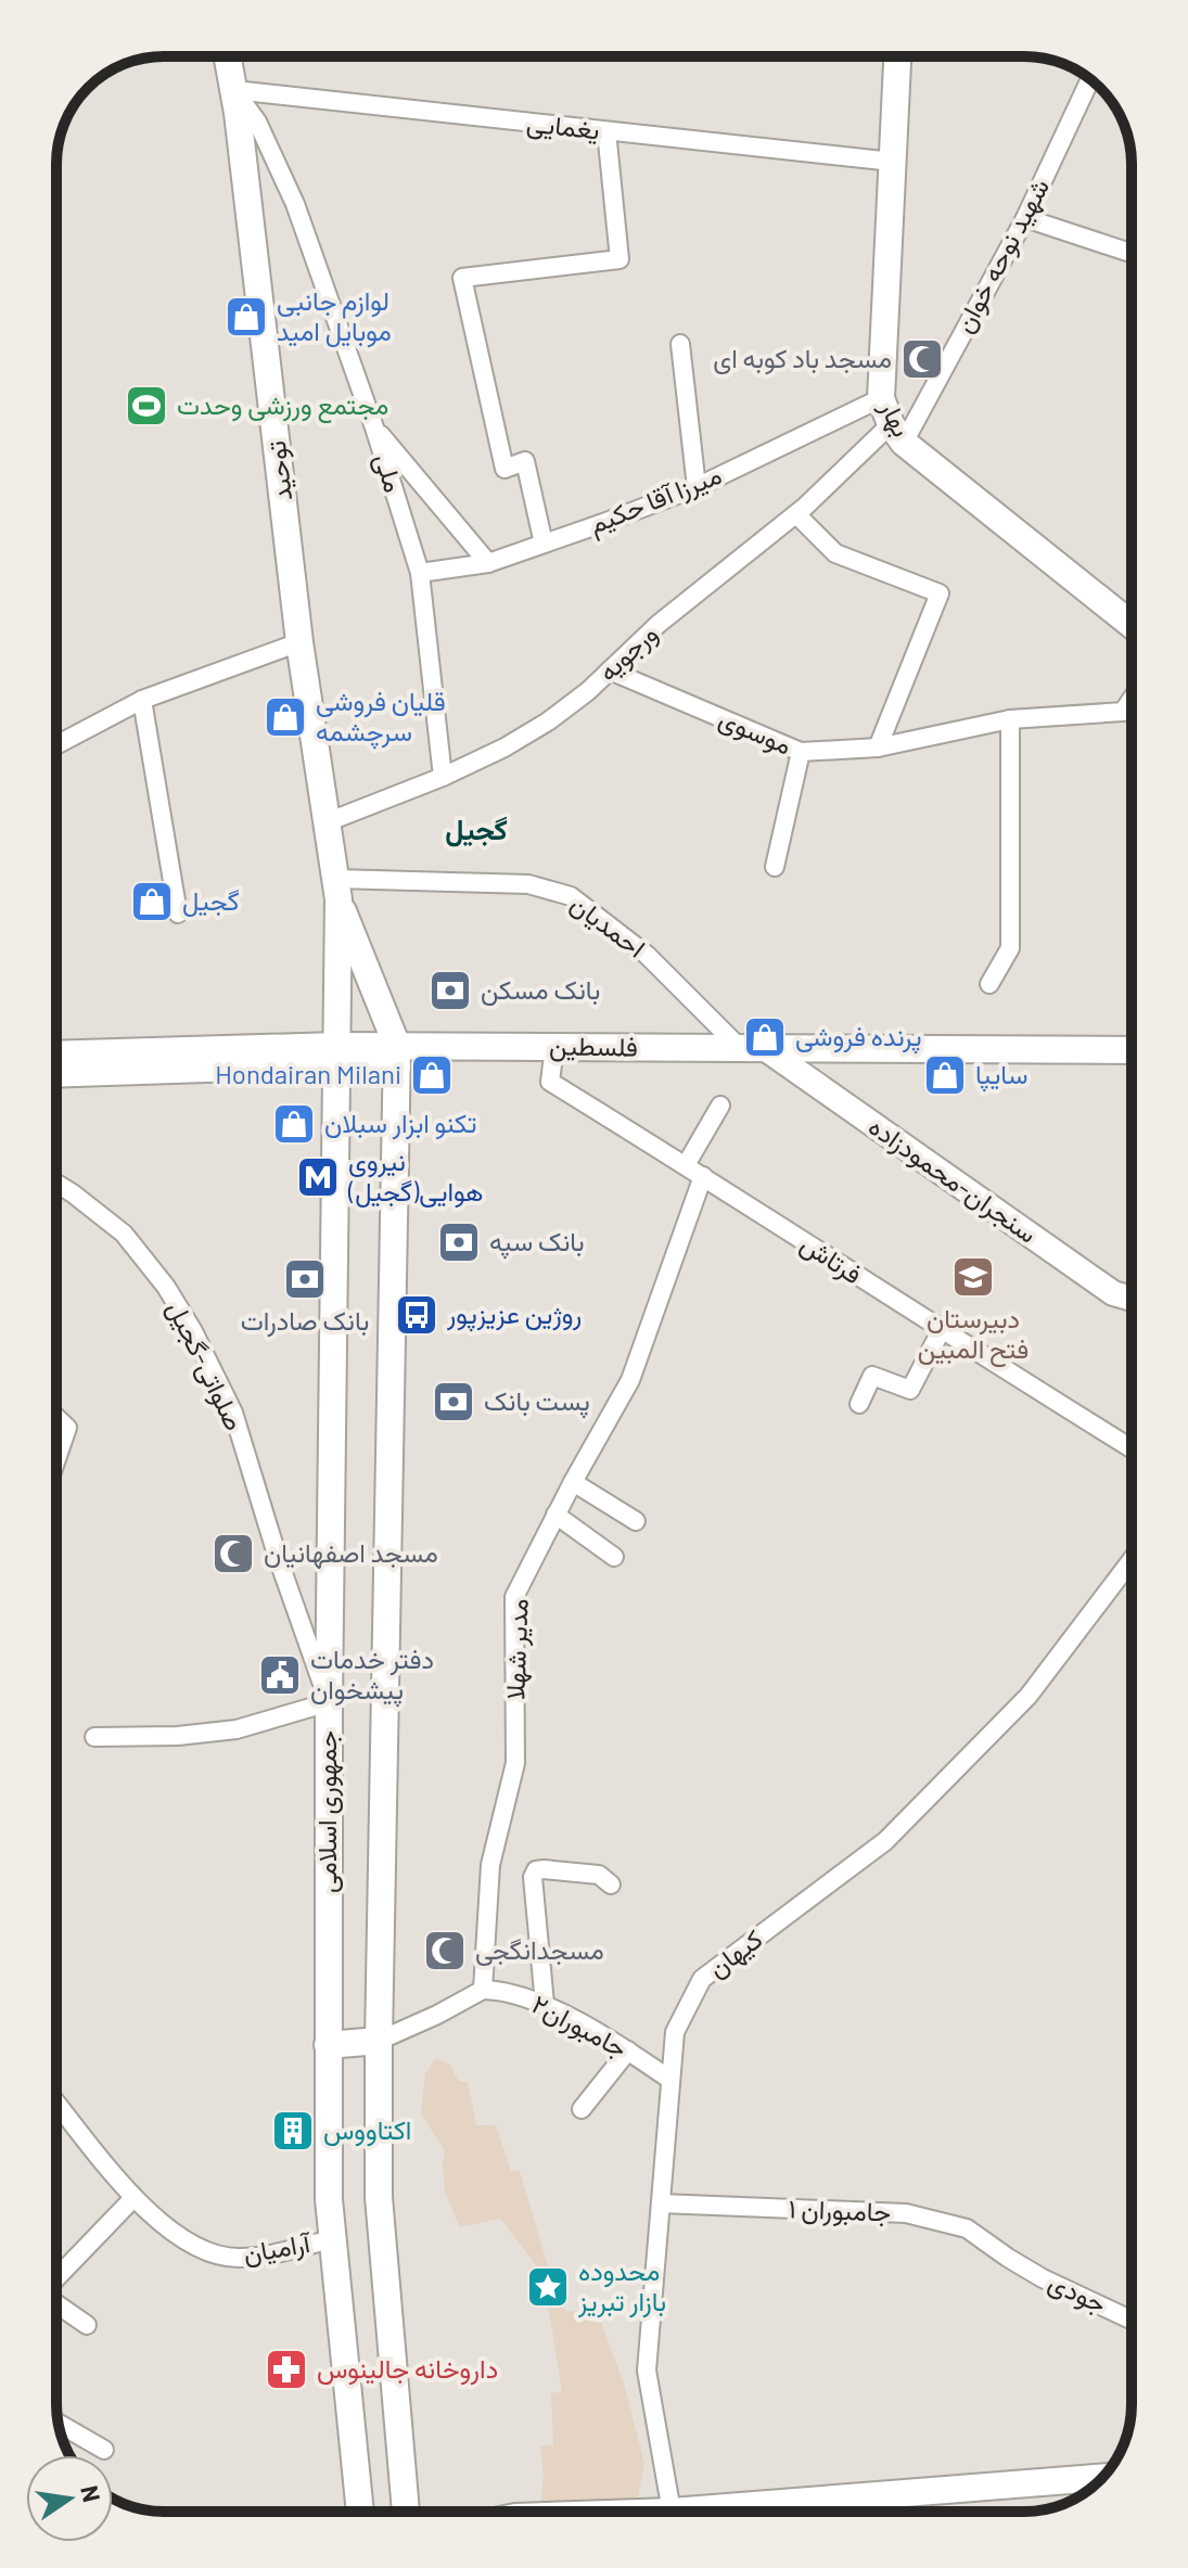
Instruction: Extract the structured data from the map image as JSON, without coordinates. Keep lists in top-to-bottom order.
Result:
{
  "streets": {
    "main road": [
      "بهار",
      "توحید",
      "فلسطین",
      "جمهوری اسلامی"
    ],
    "street": [
      "یغمایی",
      "شهید نوحه خوان",
      "ملی",
      "میرزا آقا حکیم",
      "ورجویه",
      "موسوی",
      "احمدیان",
      "سنجران-محمودزاده",
      "فرتاش",
      "صلواتی-گجیل",
      "مدیر شهلا",
      "کیهان",
      "جامبوران۲",
      "جامبوران ۱",
      "آرامیان",
      "جودی"
    ]
  },
  "crossings": [
    ["یغمایی", "بهار"],
    ["یغمایی", "توحید"],
    ["یغمایی", "ملی"],
    ["شهید نوحه خوان", "بهار"],
    ["شهید نوحه خوان", "ورجویه"],
    ["بهار", "میرزا آقا حکیم"],
    ["بهار", "ورجویه"],
    ["توحید", "ملی"],
    ["توحید", "ورجویه"],
    ["توحید", "احمدیان"],
    ["توحید", "جمهوری اسلامی"],
    ["ملی", "میرزا آقا حکیم"],
    ["ملی", "ورجویه"],
    ["ورجویه", "موسوی"],
    ["احمدیان", "فلسطین"],
    ["احمدیان", "سنجران-محمودزاده"],
    ["احمدیان", "جمهوری اسلامی"],
    ["فلسطین", "سنجران-محمودزاده"],
    ["فلسطین", "فرتاش"],
    ["فلسطین", "جمهوری اسلامی"],
    ["فرتاش", "مدیر شهلا"],
    ["صلواتی-گجیل", "جمهوری اسلامی"],
    ["مدیر شهلا", "جامبوران۲"],
    ["جمهوری اسلامی", "آرامیان"],
    ["کیهان", "جامبوران۲"],
    ["کیهان", "جامبوران ۱"],
    ["جامبوران ۱", "جودی"]
  ],
  "districts": ["گجیل"],
  "places": {
    "shop": [
      "لوازم جانبی موبایل امید",
      "قلیان فروشی سرچشمه",
      "گجیل",
      "پرنده فروشی",
      "Hondairan Milani",
      "سایپا",
      "تکنو ابزار سبلان"
    ],
    "mosque": ["مسجد باد کوبه ای", "مسجد اصفهانیان", "مسجدانگجی"],
    "sports": ["مجتمع ورزشی وحدت"],
    "bank": [
      "بانک مسکن",
      "بانک سپه",
      "بانک صادرات",
      "پست بانک"
    ],
    "metro station": ["نیروی هوایی(گجیل)"],
    "school or university": ["دبیرستان فتح المبین"],
    "bus stop": ["روژین عزیزپور"],
    "public building": ["دفتر خدمات پیشخوان"],
    "building": ["اکتاووس"],
    "place": ["محدوده بازار تبریز"],
    "pharmacy": ["داروخانه جالینوس"]
  },
  "north": "right"
}
